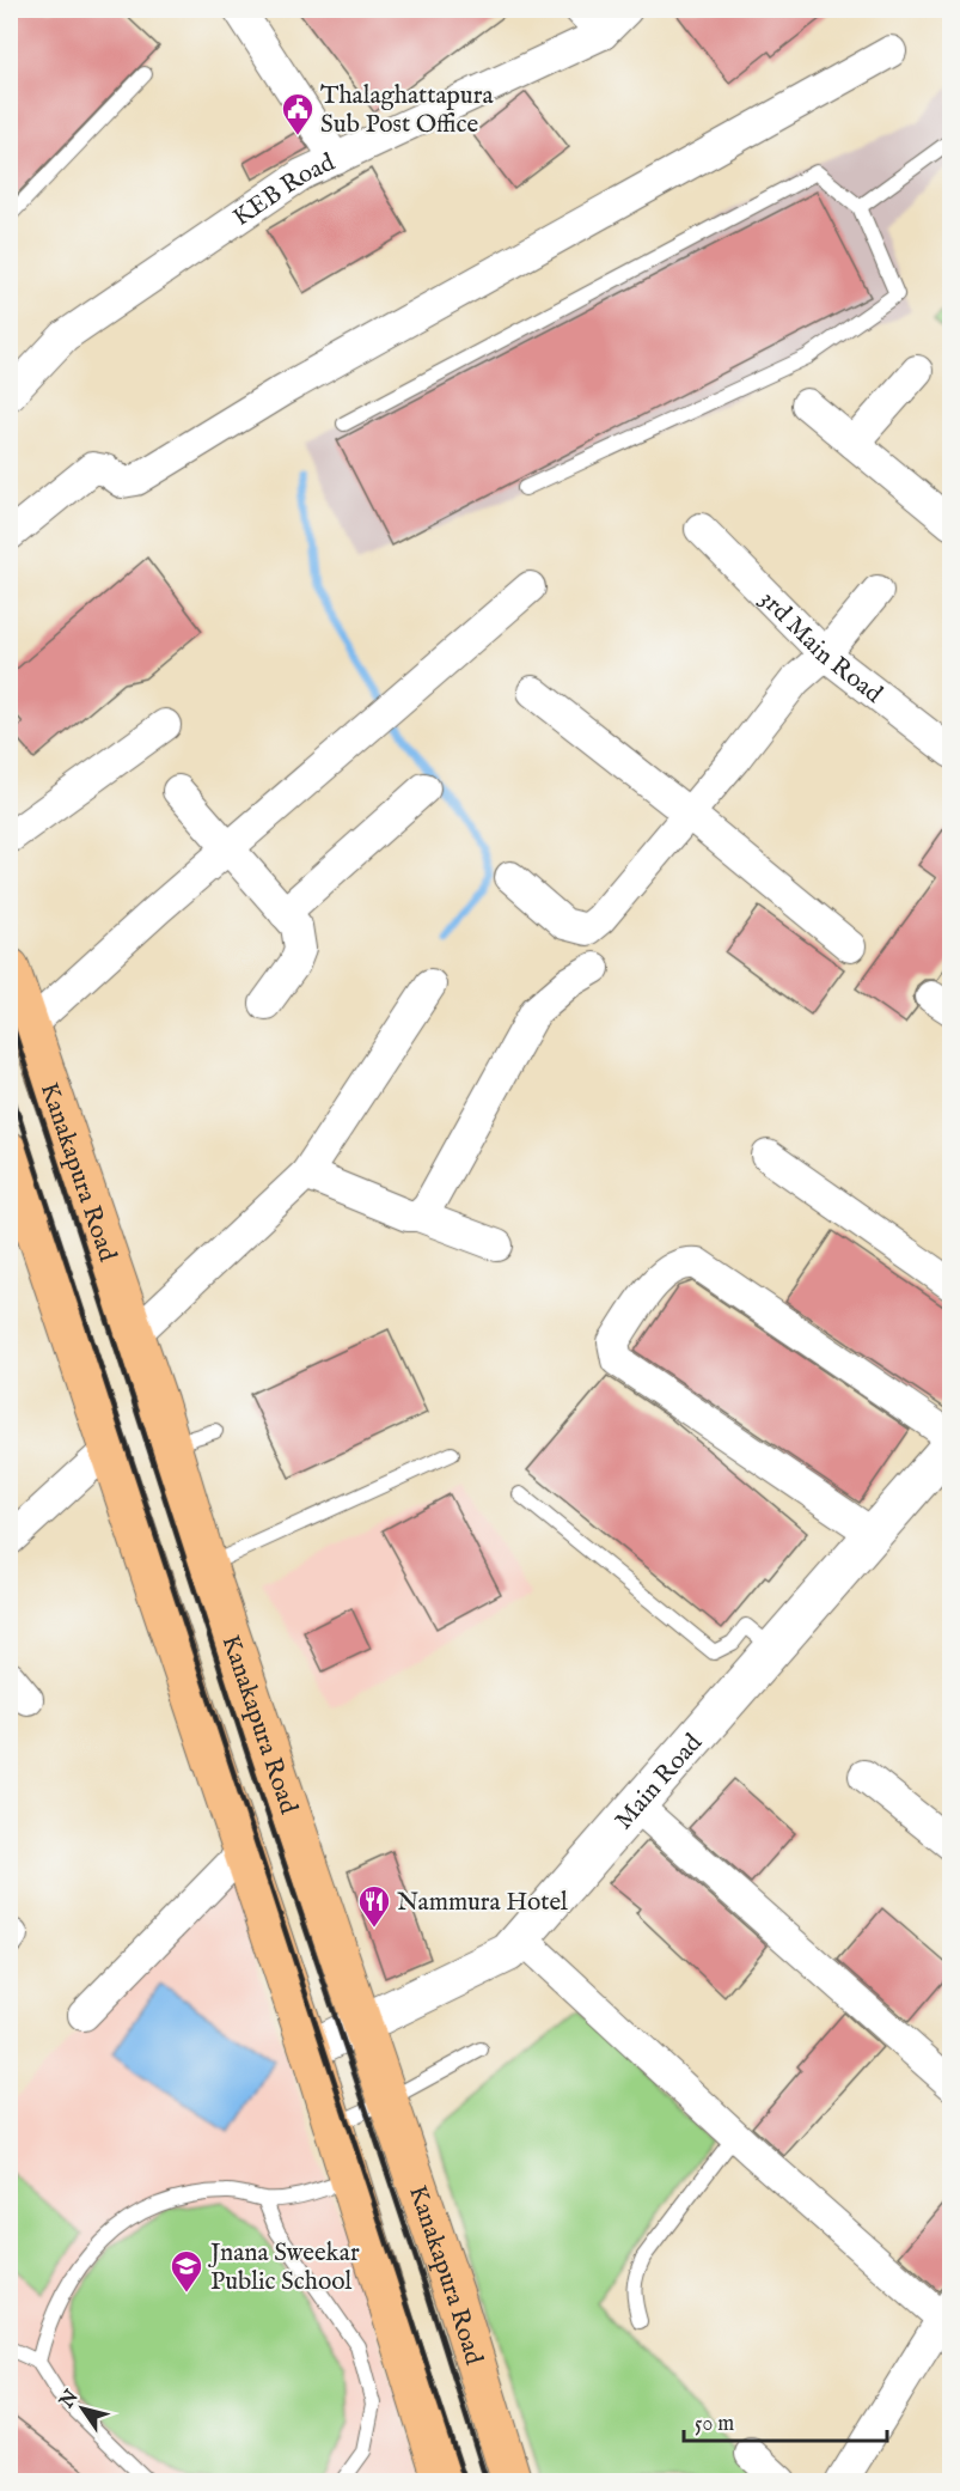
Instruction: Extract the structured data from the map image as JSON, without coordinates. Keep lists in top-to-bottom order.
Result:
{
  "streets": {
    "highway": ["Kanakapura Road"],
    "street": ["KEB Road", "3rd Main Road", "Main Road"]
  },
  "crossings": [
    ["Kanakapura Road", "Main Road"]
  ],
  "places": {
    "public building": ["Thalaghattapura Sub Post Office"],
    "restaurant": ["Nammura Hotel"],
    "school or university": ["Jnana Sweekar Public School"]
  },
  "scale_bar": "50 m",
  "north": "top left"
}
